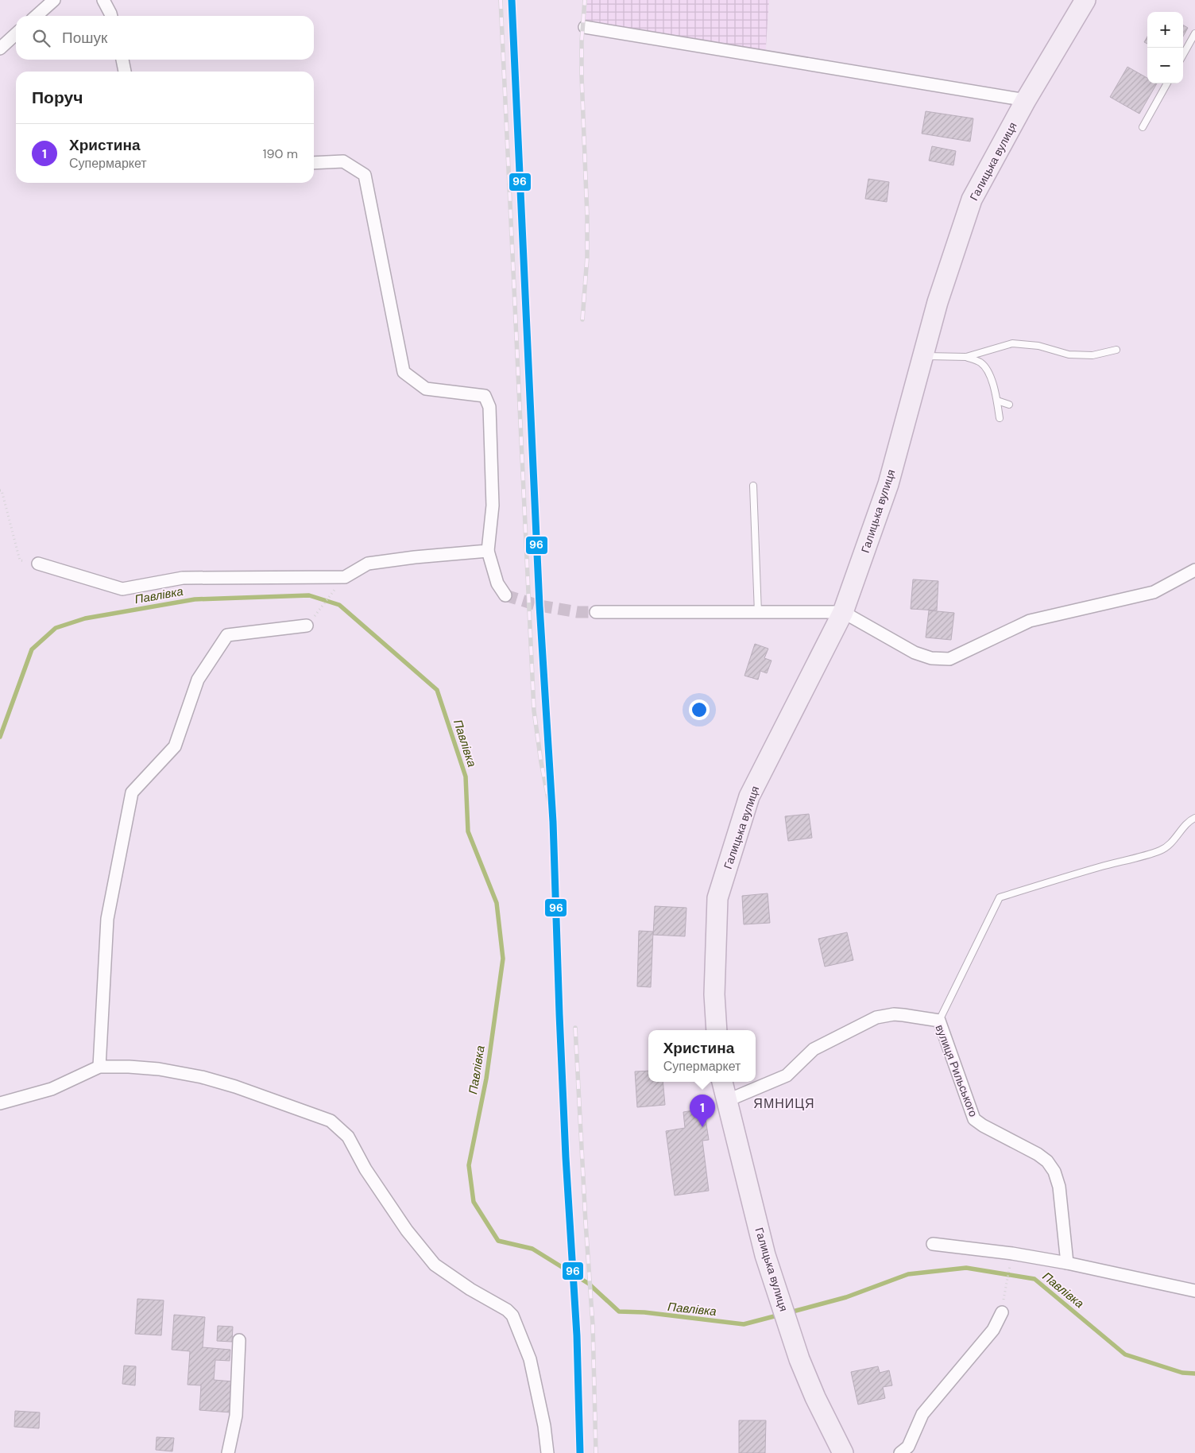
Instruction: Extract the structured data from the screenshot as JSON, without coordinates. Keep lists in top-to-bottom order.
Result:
{
  "streets": {
    "main road": ["Галицька вулиця"],
    "street": ["вулиця Рильського"]
  },
  "crossings": [
    ["Галицька вулиця", "вулиця Рильського"]
  ],
  "districts": ["ЯМНИЦЯ"],
  "water": ["Павлівка"],
  "lines": ["transit line 96"],
  "page": {
    "map_buttons": ["+", "−"],
    "search": "Пошук",
    "heading": "Поруч",
    "list": [
      {
        "mark": "1",
        "name": "Христина",
        "note": "Супермаркет",
        "value": "190 m"
      }
    ],
    "popup": ["Христина", "Супермаркет"],
    "pins": "1"
  }
}
